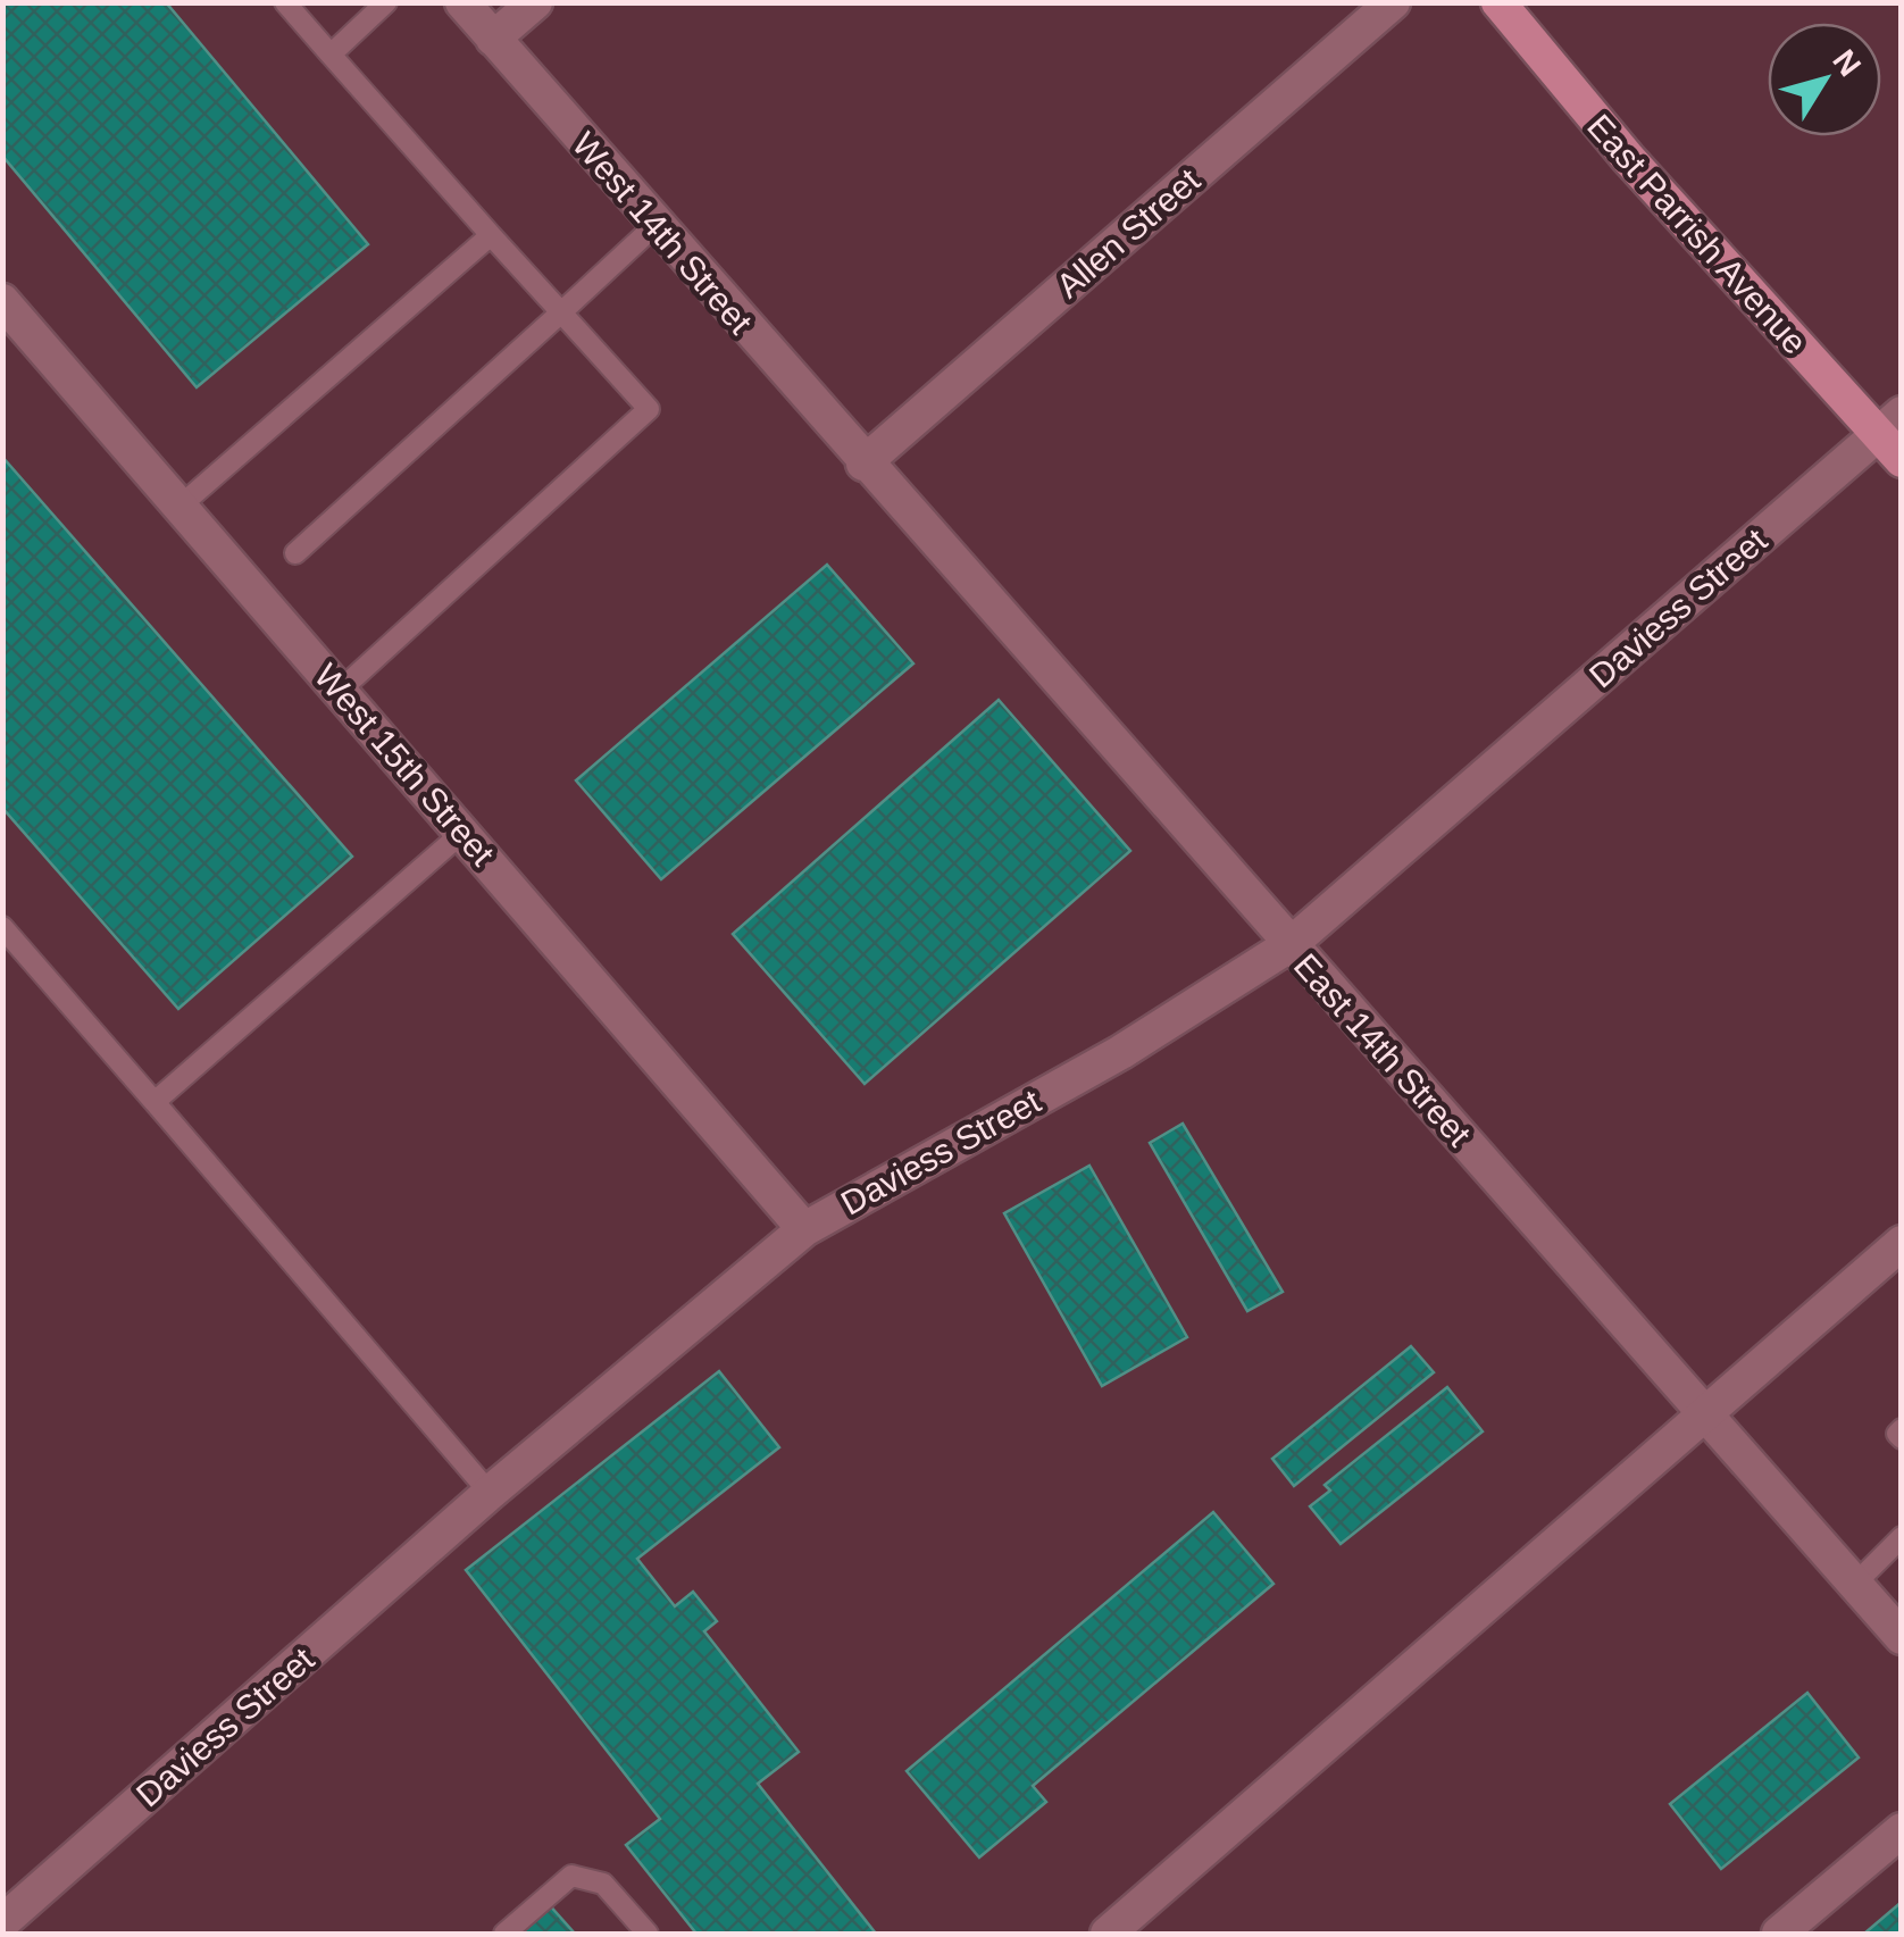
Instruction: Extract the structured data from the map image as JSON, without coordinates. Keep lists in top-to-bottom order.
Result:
{
  "streets": {
    "main road": ["East Parrish Avenue"],
    "street": [
      "West 14th Street",
      "Allen Street",
      "Daviess Street",
      "West 15th Street",
      "East 14th Street"
    ]
  },
  "crossings": [
    ["West 14th Street", "Allen Street"],
    ["West 14th Street", "East 14th Street"],
    ["Allen Street", "East 14th Street"],
    ["East Parrish Avenue", "Daviess Street"],
    ["Daviess Street", "West 15th Street"],
    ["Daviess Street", "East 14th Street"]
  ],
  "north": "top right"
}
